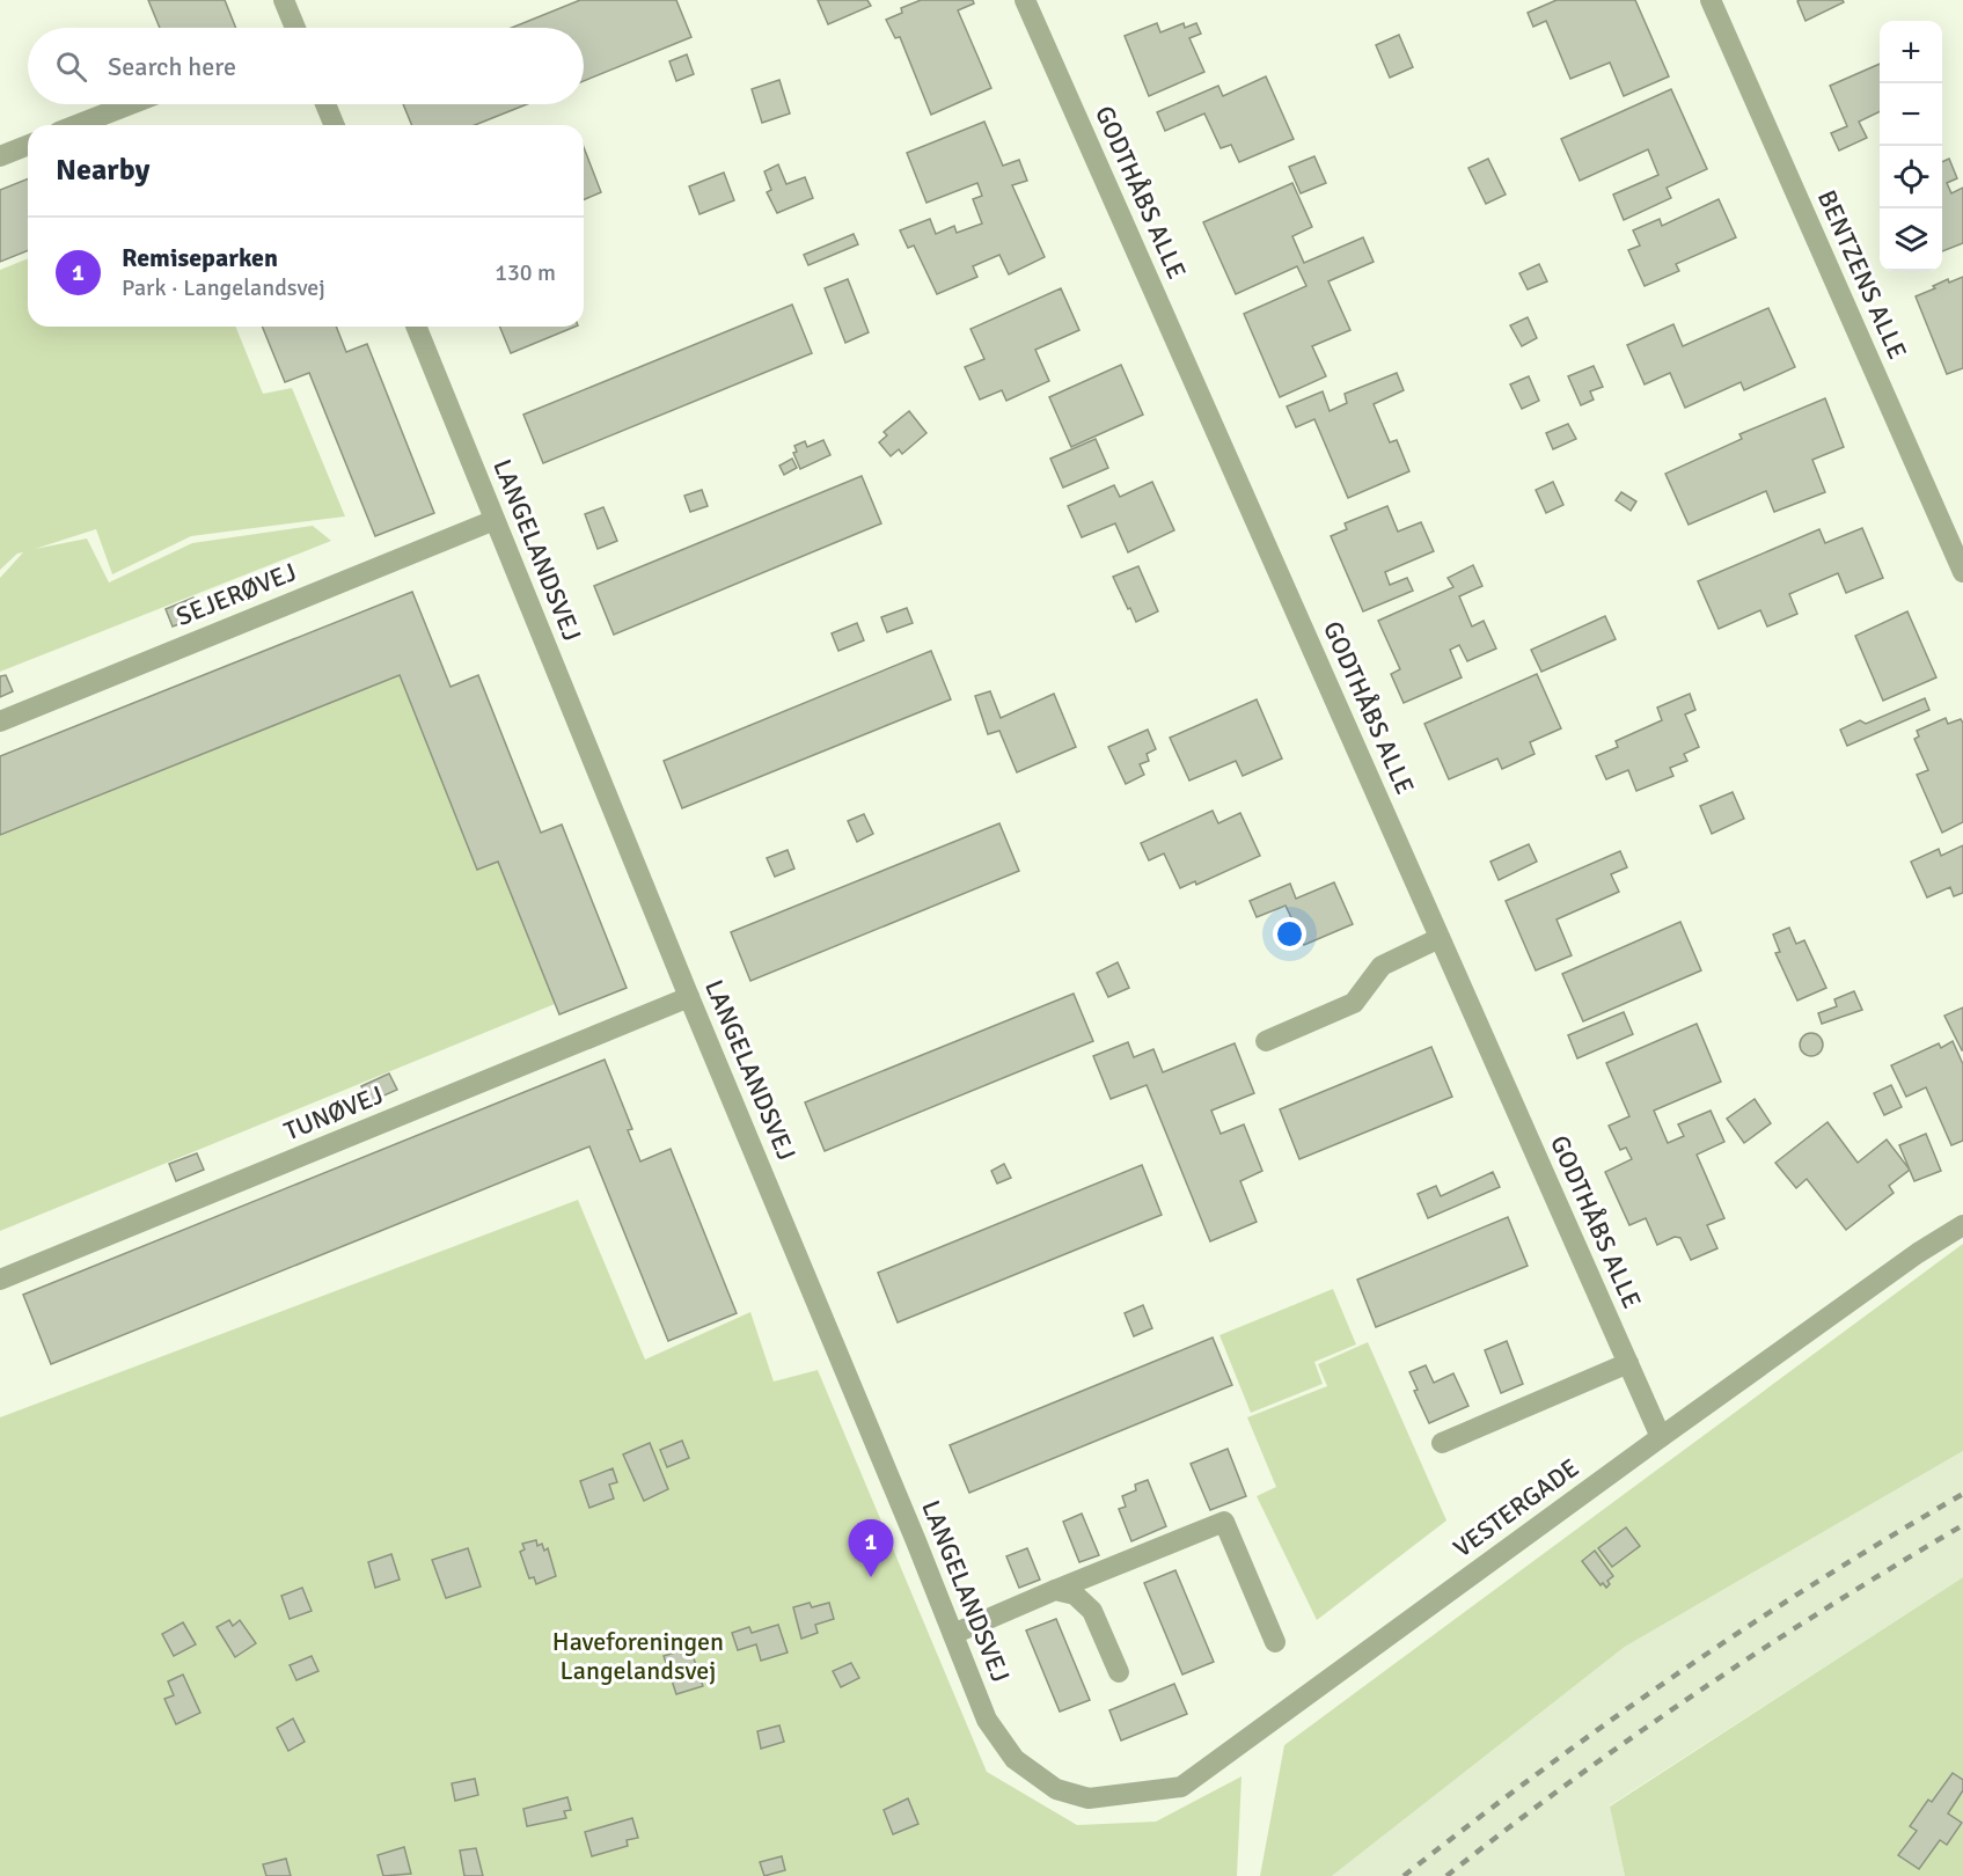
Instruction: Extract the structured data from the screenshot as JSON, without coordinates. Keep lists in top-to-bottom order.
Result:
{
  "streets": {
    "street": [
      "GODTHÅBS ALLE",
      "BENTZENS ALLE",
      "LANGELANDSVEJ",
      "SEJERØVEJ",
      "TUNØVEJ",
      "VESTERGADE"
    ]
  },
  "crossings": [
    ["GODTHÅBS ALLE", "VESTERGADE"],
    ["LANGELANDSVEJ", "SEJERØVEJ"],
    ["LANGELANDSVEJ", "TUNØVEJ"],
    ["LANGELANDSVEJ", "VESTERGADE"]
  ],
  "parks": ["Haveforeningen Langelandsvej"],
  "page": {
    "map_buttons": ["+", "−"],
    "search": "Search here",
    "heading": "Nearby",
    "list": [
      {
        "mark": "1",
        "name": "Remiseparken",
        "note": "Park · Langelandsvej",
        "value": "130 m"
      }
    ],
    "pins": "1"
  }
}
